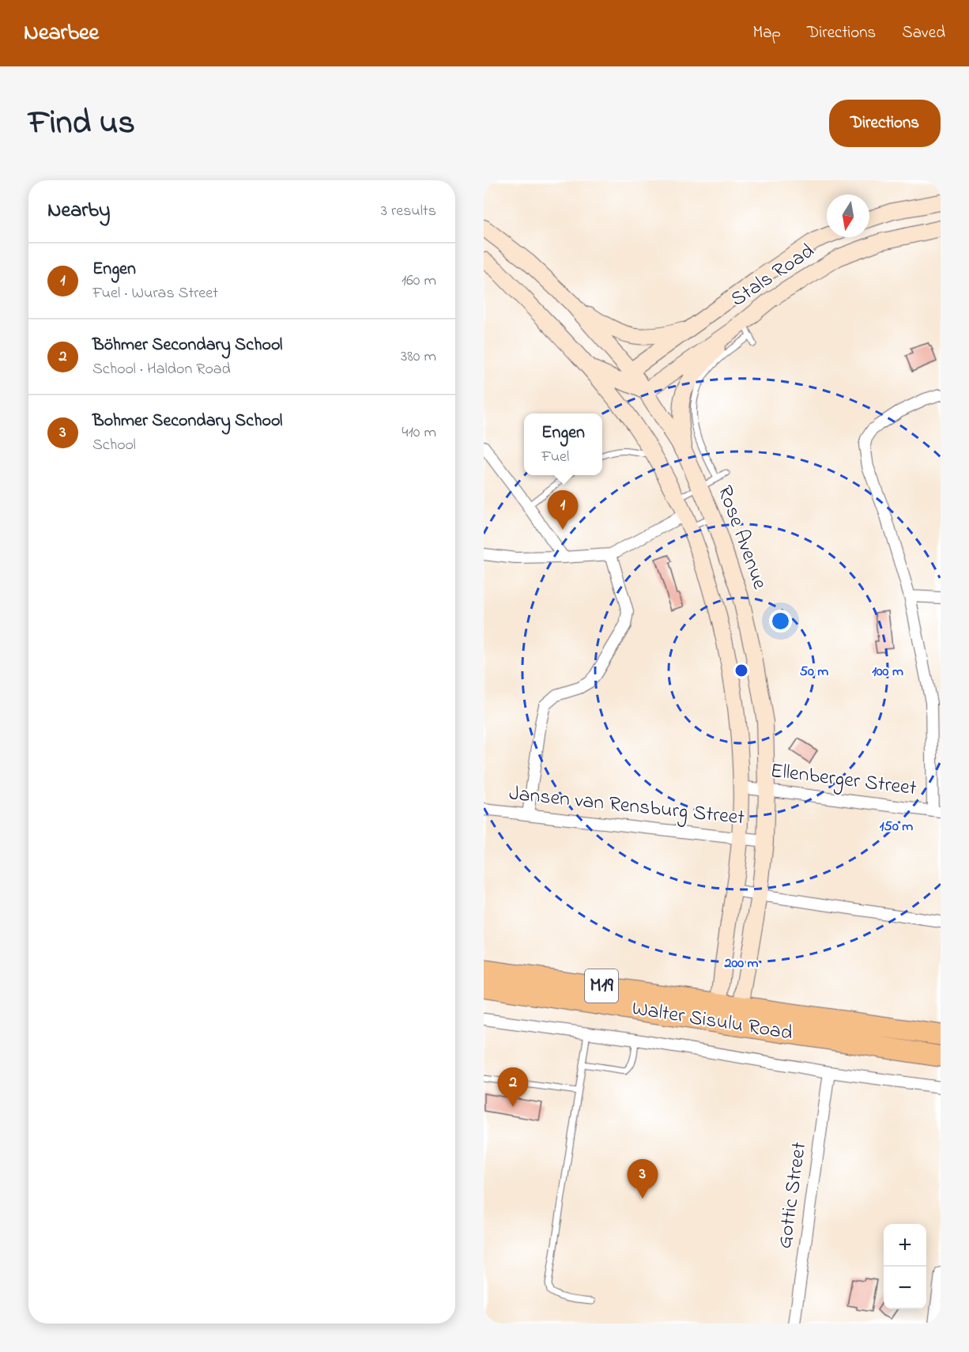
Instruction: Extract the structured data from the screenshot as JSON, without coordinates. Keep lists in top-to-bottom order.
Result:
{
  "streets": {
    "highway": ["M19", "Walter Sisulu Road"],
    "street": [
      "Stals Road",
      "Rose Avenue",
      "Ellenberger Street",
      "Jansen van Rensburg Street",
      "Gottic Street"
    ]
  },
  "crossings": [
    ["Stals Road", "Rose Avenue"],
    ["Rose Avenue", "Ellenberger Street"],
    ["Rose Avenue", "Jansen van Rensburg Street"],
    ["Rose Avenue", "Walter Sisulu Road"]
  ],
  "north": "bottom",
  "page": {
    "header": "Nearbee",
    "nav": ["Map", "Directions", "Saved"],
    "title": "Find us",
    "buttons": "Directions",
    "heading": ["Nearby", "3 results"],
    "list": [
      {
        "mark": "1",
        "name": "Engen",
        "note": "Fuel · Wuras Street",
        "value": "160 m"
      },
      {
        "mark": "2",
        "name": "Böhmer Secondary School",
        "note": "School · Haldon Road",
        "value": "380 m"
      },
      {
        "mark": "3",
        "name": "Bohmer Secondary School",
        "note": "School",
        "value": "410 m"
      }
    ],
    "popup": ["Engen", "Fuel"],
    "pins": ["1", "2", "3"],
    "map_buttons": ["+", "−"]
  },
  "rings": [
    "50 m",
    "100 m",
    "150 m",
    "200 m"
  ]
}
